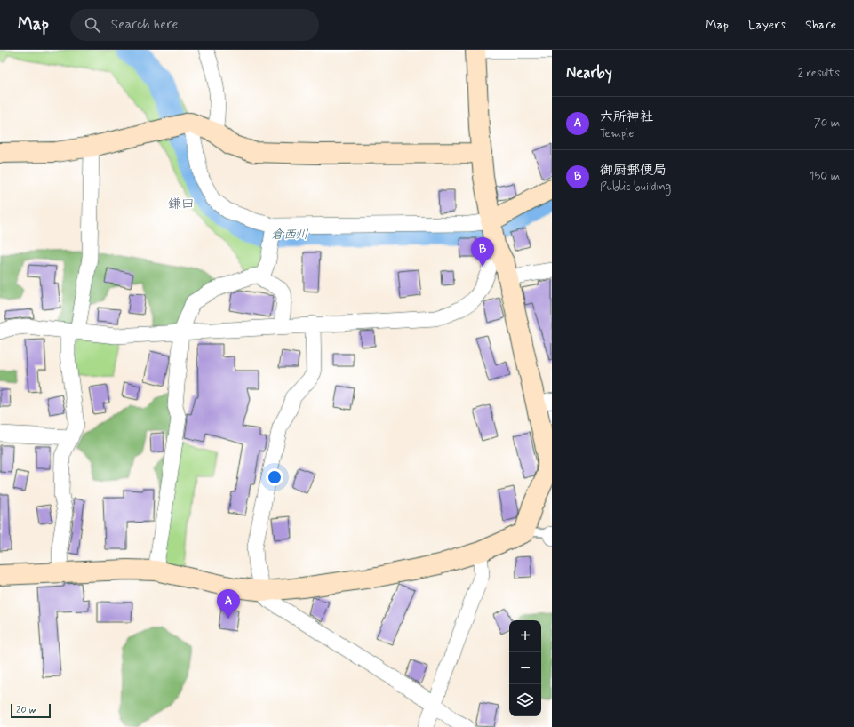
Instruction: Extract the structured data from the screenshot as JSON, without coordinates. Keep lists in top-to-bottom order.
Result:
{
  "districts": ["鎌田"],
  "water": ["倉西川"],
  "scale_bar": "20 m",
  "page": {
    "header": "Map",
    "search": "Search here",
    "nav": ["Map", "Layers", "Share"],
    "heading": ["Nearby", "2 results"],
    "list": [
      {
        "mark": "A",
        "name": "六所神社",
        "note": "Temple",
        "value": "70 m"
      },
      {
        "mark": "B",
        "name": "御厨郵便局",
        "note": "Public building",
        "value": "150 m"
      }
    ],
    "pins": ["B", "A"],
    "map_buttons": ["+", "−"],
    "scale": "20 m"
  }
}
